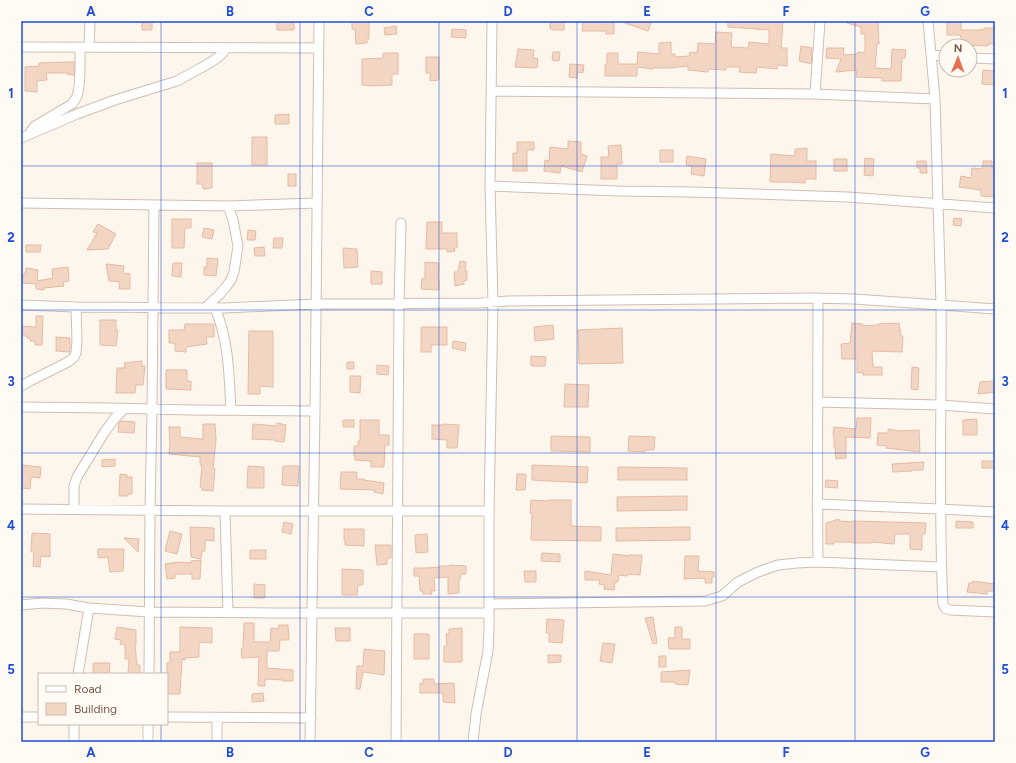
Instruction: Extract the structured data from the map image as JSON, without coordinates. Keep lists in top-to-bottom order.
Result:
{
  "legend": ["Road", "Building"],
  "north": "top",
  "grid": {
    "columns": [
      "A",
      "B",
      "C",
      "D",
      "E",
      "F",
      "G"
    ],
    "rows": [
      "1",
      "2",
      "3",
      "4",
      "5"
    ]
  }
}
